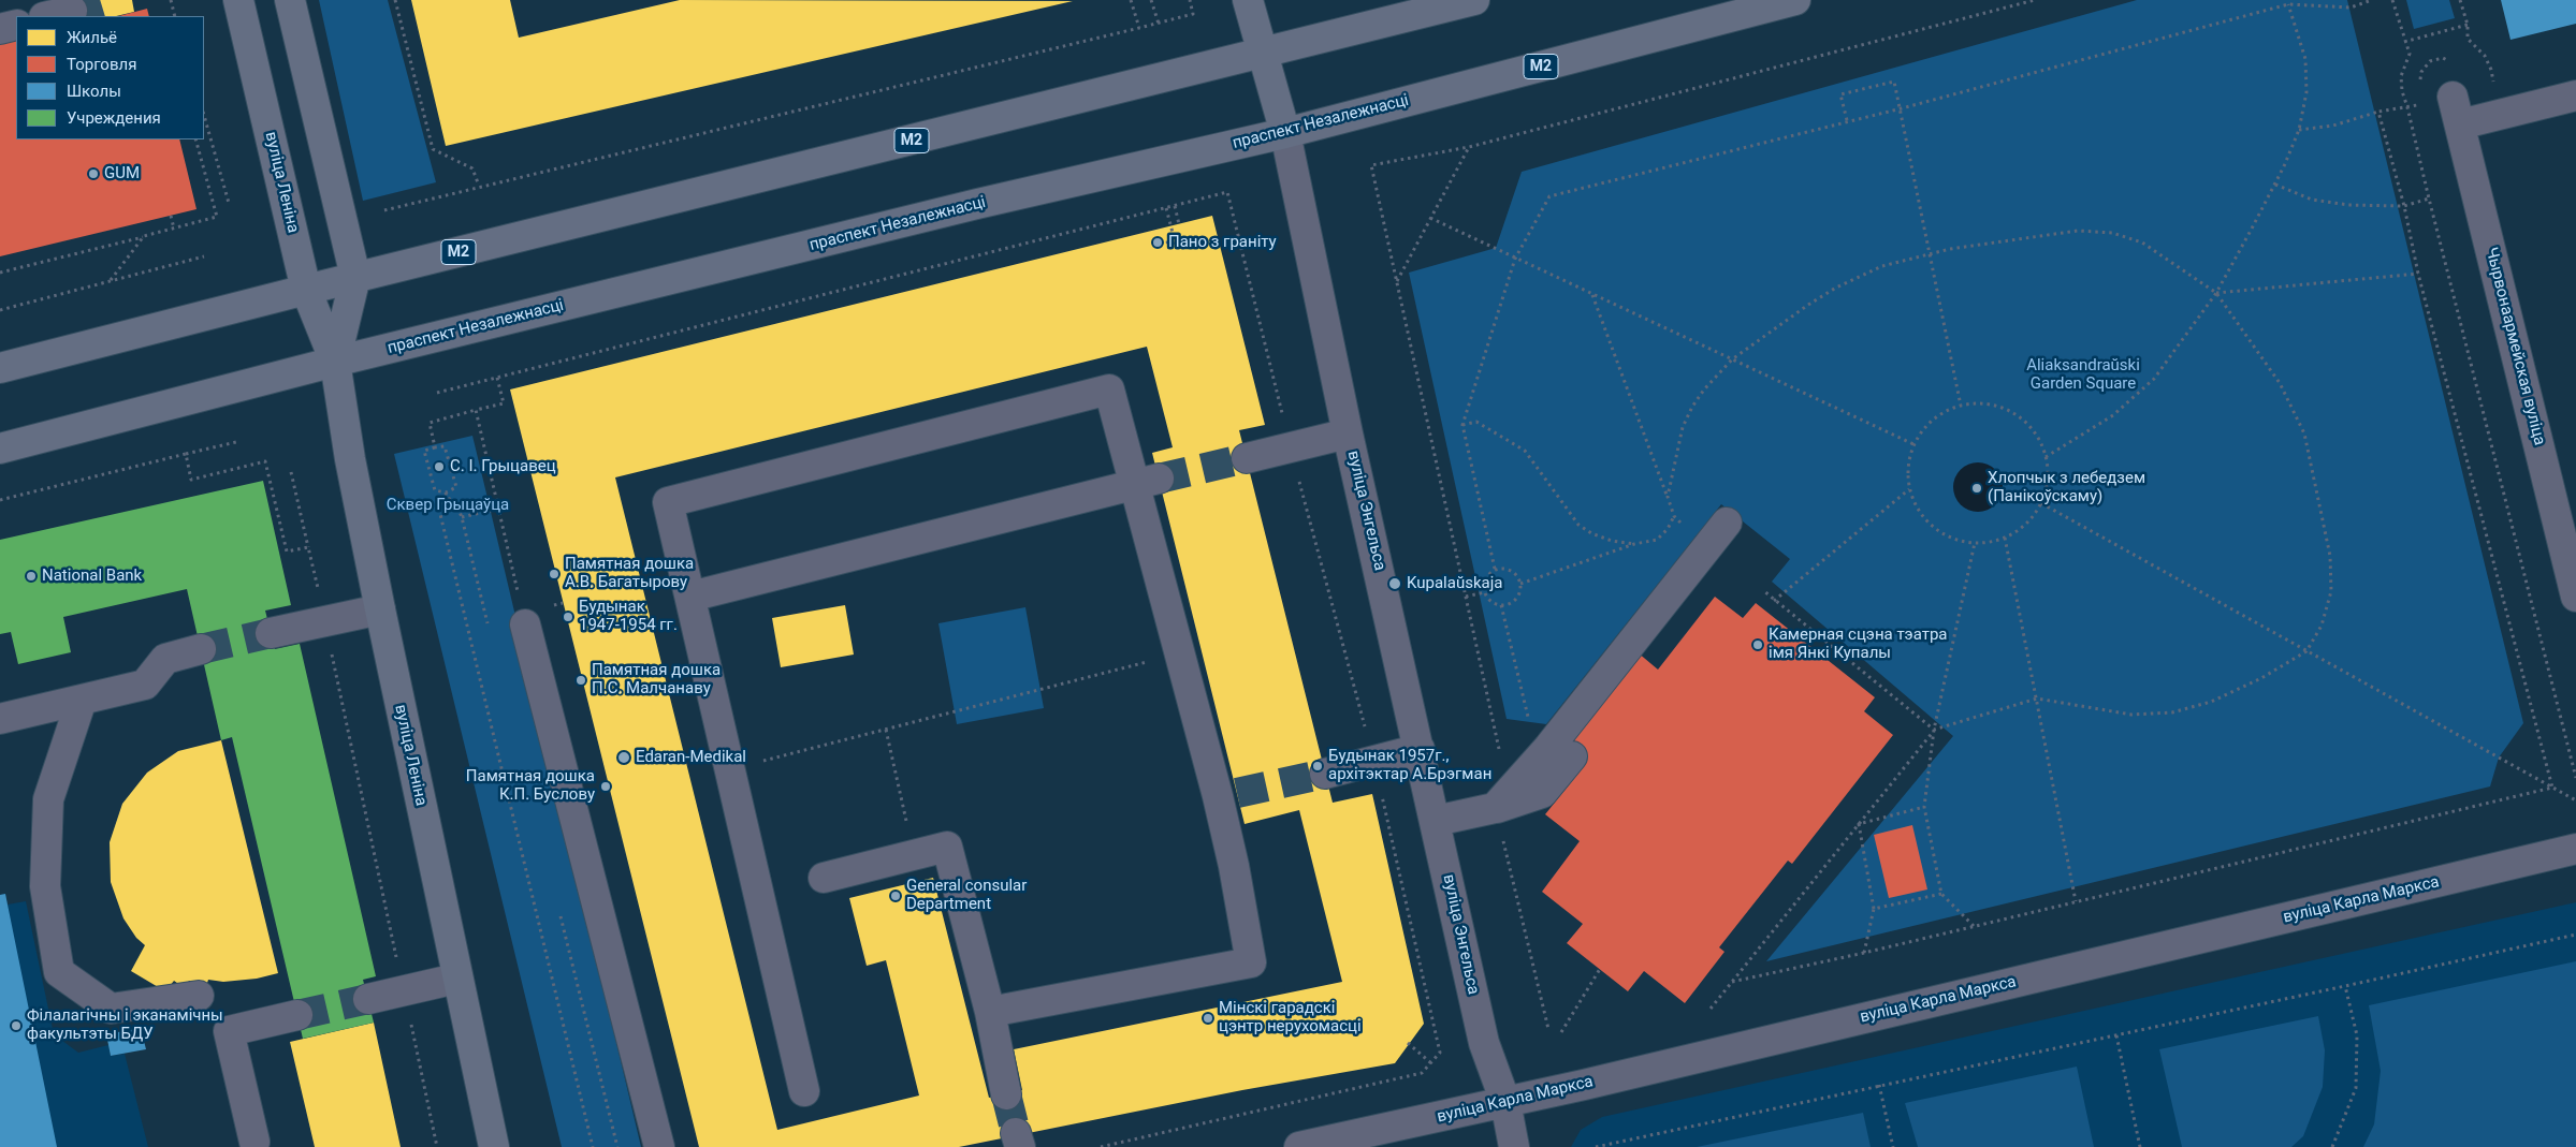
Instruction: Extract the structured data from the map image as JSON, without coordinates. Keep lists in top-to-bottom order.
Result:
{
  "streets": {
    "main road": [
      "М2",
      "праспект Незалежнасці",
      "вуліца Леніна",
      "вуліца Энгельса"
    ],
    "street": ["Чырвонаармейская вуліца", "вуліца Карла Маркса"]
  },
  "crossings": [
    ["М2", "вуліца Леніна"],
    ["М2", "вуліца Энгельса"],
    ["праспект Незалежнасці", "вуліца Леніна"],
    ["праспект Незалежнасці", "вуліца Энгельса"],
    ["вуліца Энгельса", "вуліца Карла Маркса"]
  ],
  "parks": ["Aliaksandraŭski Garden Square", "Сквер Грыцаўца"],
  "places": [
    "GUM",
    "Пано з граніту",
    "С. І. Грыцавец",
    "Хлопчык з лебедзем (Панікоўскаму)",
    "Памятная дошка А.В. Багатырову",
    "National Bank",
    "Kupalaŭskaja",
    "Будынак 1947-1954 гг.",
    "Камерная сцэна тэатра імя Янкі Купалы",
    "Памятная дошка П.С. Малчанаву",
    "Edaran-Medikal",
    "Будынак 1957г., архітэктар А.Брэгман",
    "Памятная дошка К.П. Буслову",
    "General consular Department",
    "Мінскі гарадскі цэнтр нерухомасці",
    "Філалагічны і эканамічны факультэты БДУ"
  ],
  "legend": [
    "Жильё",
    "Торговля",
    "Школы",
    "Учреждения"
  ]
}
